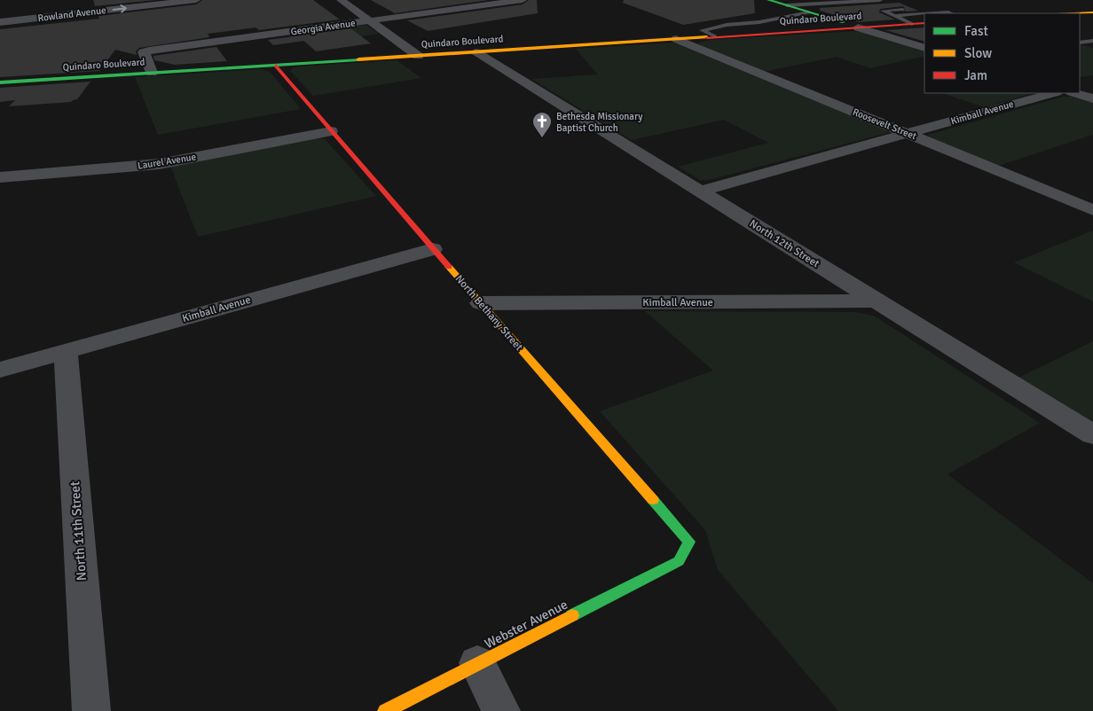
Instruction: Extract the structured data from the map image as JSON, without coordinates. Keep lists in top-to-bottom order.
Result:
{
  "streets": {
    "main road": ["Quindaro Boulevard", "North Bethany Street", "Webster Avenue"],
    "street": [
      "Rowland Avenue",
      "Georgia Avenue",
      "Kimball Avenue",
      "Roosevelt Street",
      "Laurel Avenue",
      "North 12th Street",
      "North 11th Street"
    ]
  },
  "crossings": [
    ["Quindaro Boulevard", "Georgia Avenue"],
    ["Quindaro Boulevard", "Roosevelt Street"],
    ["Quindaro Boulevard", "North 12th Street"],
    ["Quindaro Boulevard", "North Bethany Street"],
    ["Kimball Avenue", "Roosevelt Street"],
    ["Kimball Avenue", "North 12th Street"],
    ["Kimball Avenue", "North Bethany Street"],
    ["Kimball Avenue", "North 11th Street"],
    ["Laurel Avenue", "North Bethany Street"],
    ["North Bethany Street", "Webster Avenue"]
  ],
  "one_way": ["Rowland Avenue"],
  "places": {
    "church": ["Bethesda Missionary Baptist Church"]
  },
  "legend": ["Fast", "Slow", "Jam"]
}
